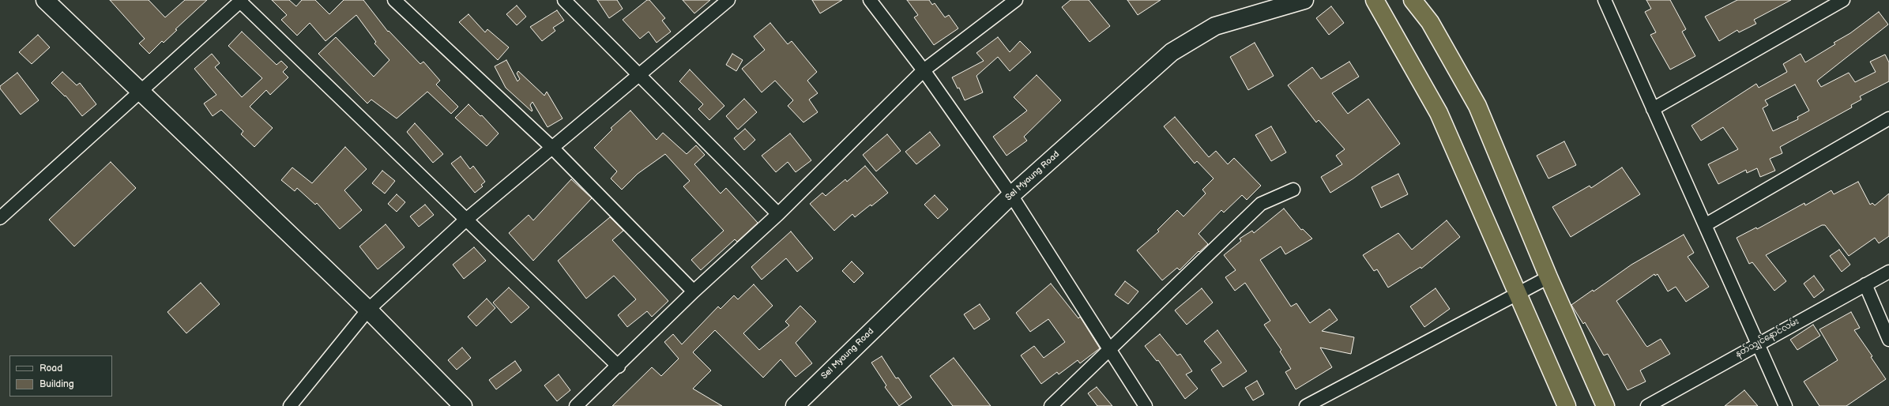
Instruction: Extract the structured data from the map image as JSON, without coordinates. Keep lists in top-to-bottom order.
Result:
{
  "streets": {
    "main road": ["Sel Myaung Road"],
    "street": ["နတ်သျှင်နောင်လမ်း"]
  },
  "legend": ["Road", "Building"]
}
